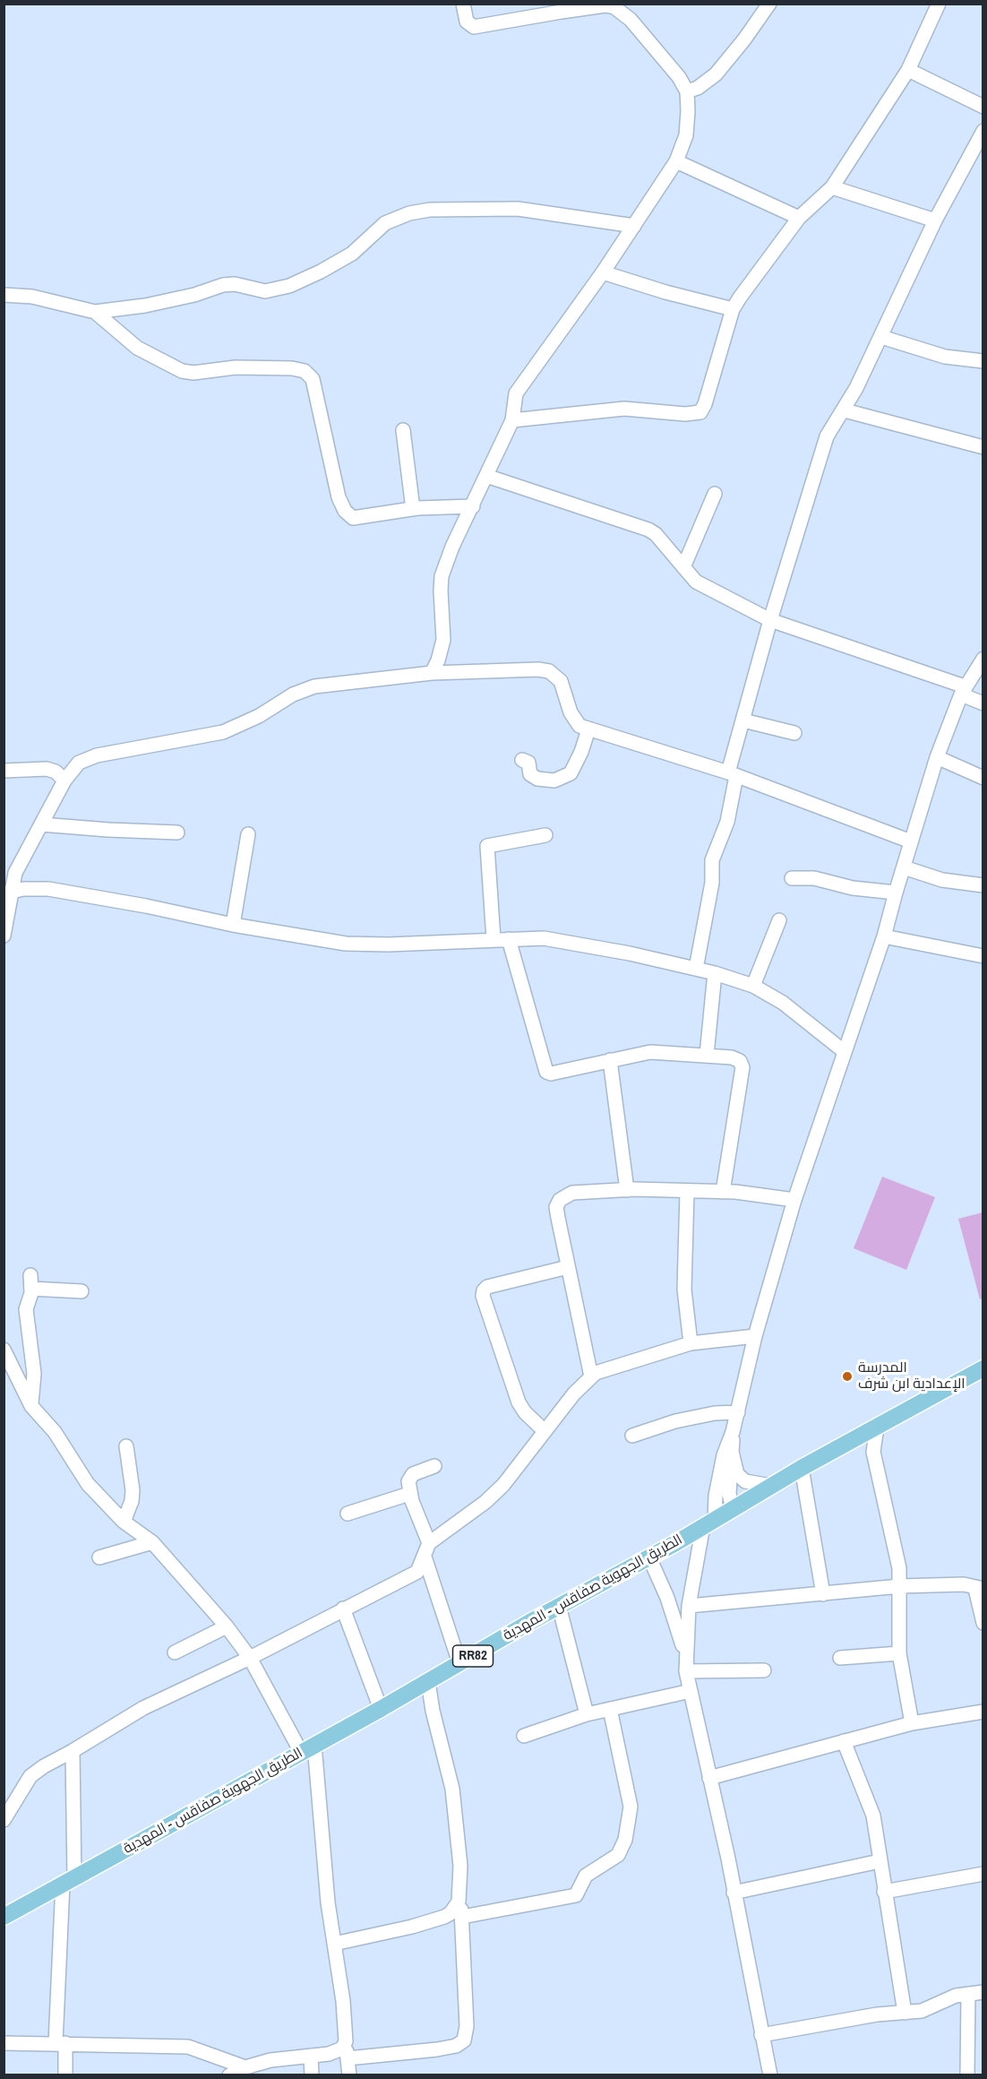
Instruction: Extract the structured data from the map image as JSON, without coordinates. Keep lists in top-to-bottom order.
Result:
{
  "streets": {
    "main road": ["الطريق الجهوية صفاقس - المهدية", "RR82"]
  },
  "places": ["المدرسة الإعدادية ابن شرف"]
}
